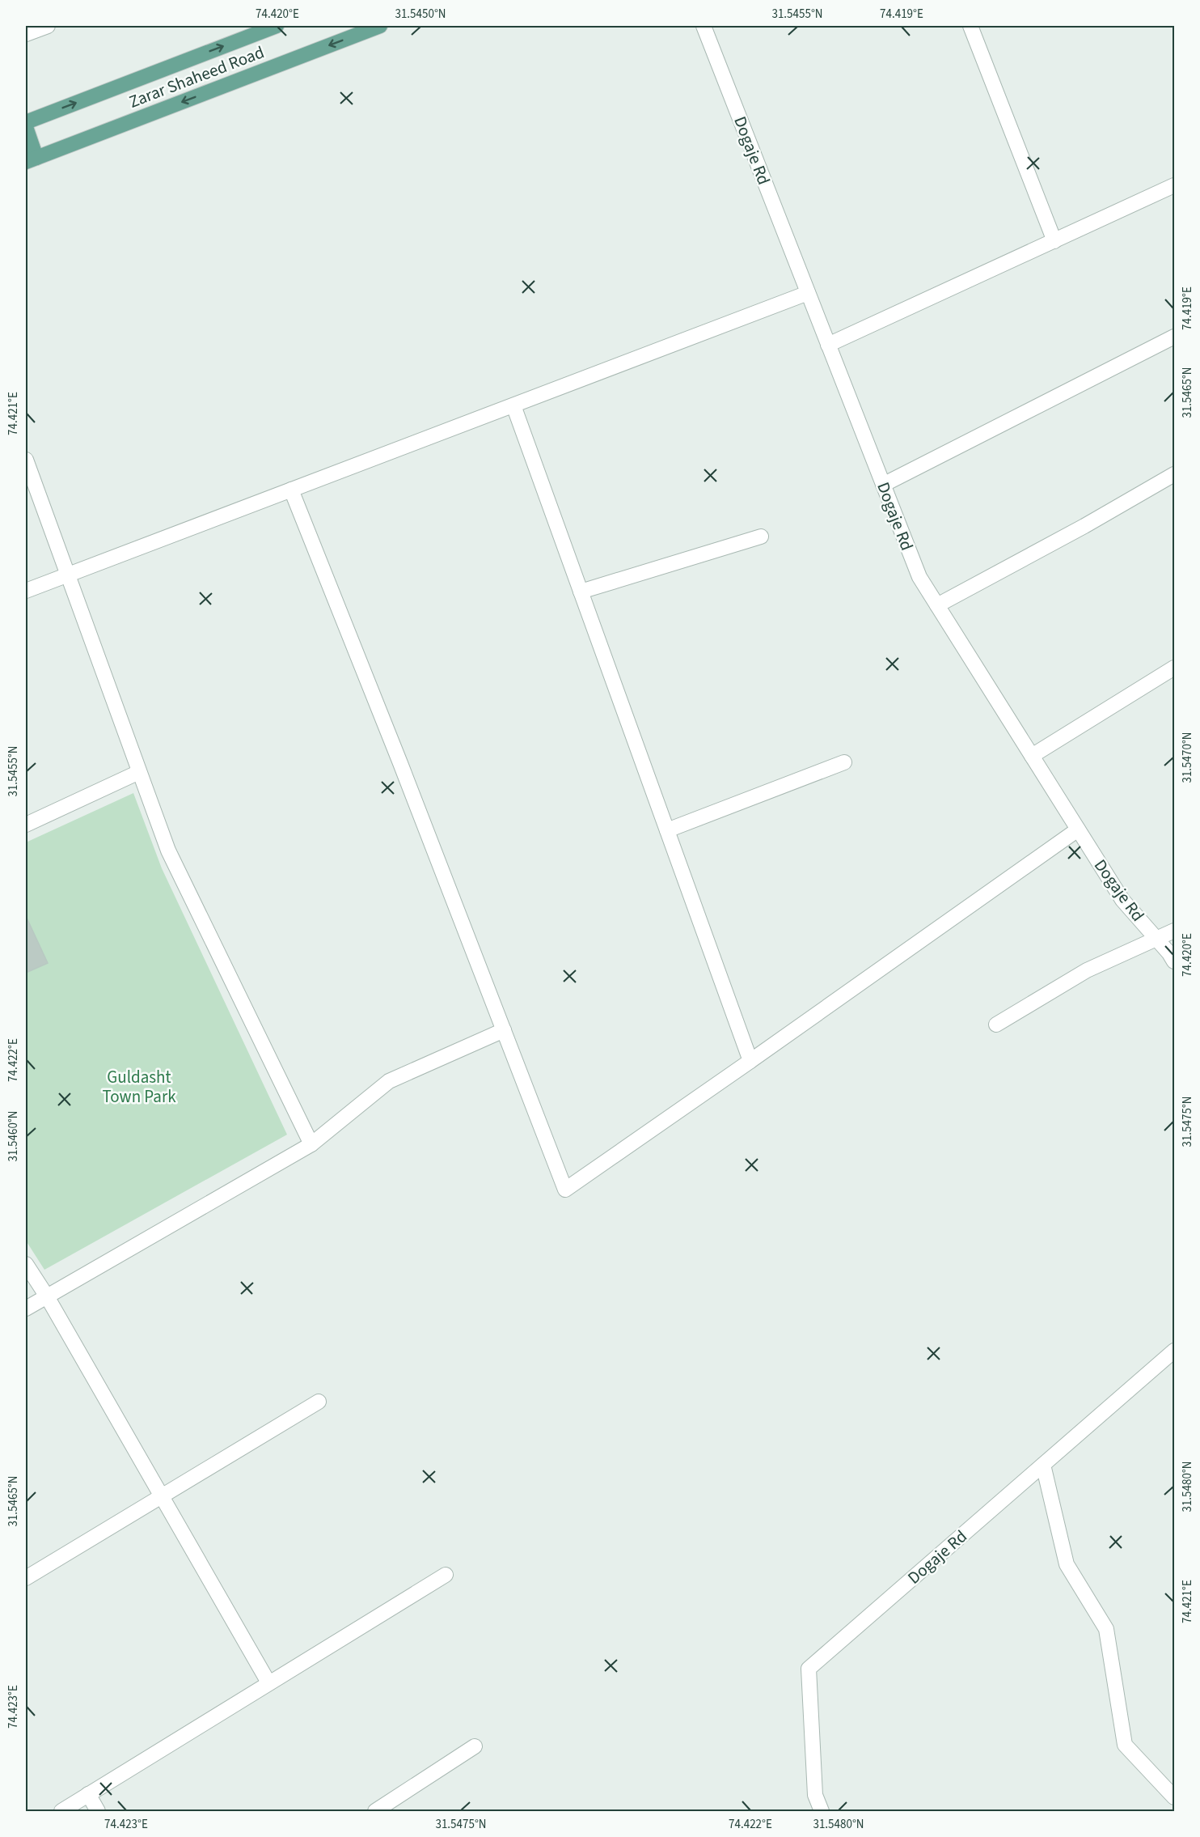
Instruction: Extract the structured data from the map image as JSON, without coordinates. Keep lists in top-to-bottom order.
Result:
{
  "streets": {
    "main road": ["Zarar Shaheed Road"],
    "street": ["Dogaje Rd"]
  },
  "parks": ["Guldasht Town Park"],
  "coordinates": [
    "74.420°E",
    "31.5450°N",
    "31.5455°N",
    "74.419°E",
    "31.5465°N",
    "74.421°E",
    "31.5470°N",
    "74.422°E",
    "31.5475°N",
    "31.5460°N",
    "31.5480°N",
    "74.423°E"
  ]
}
